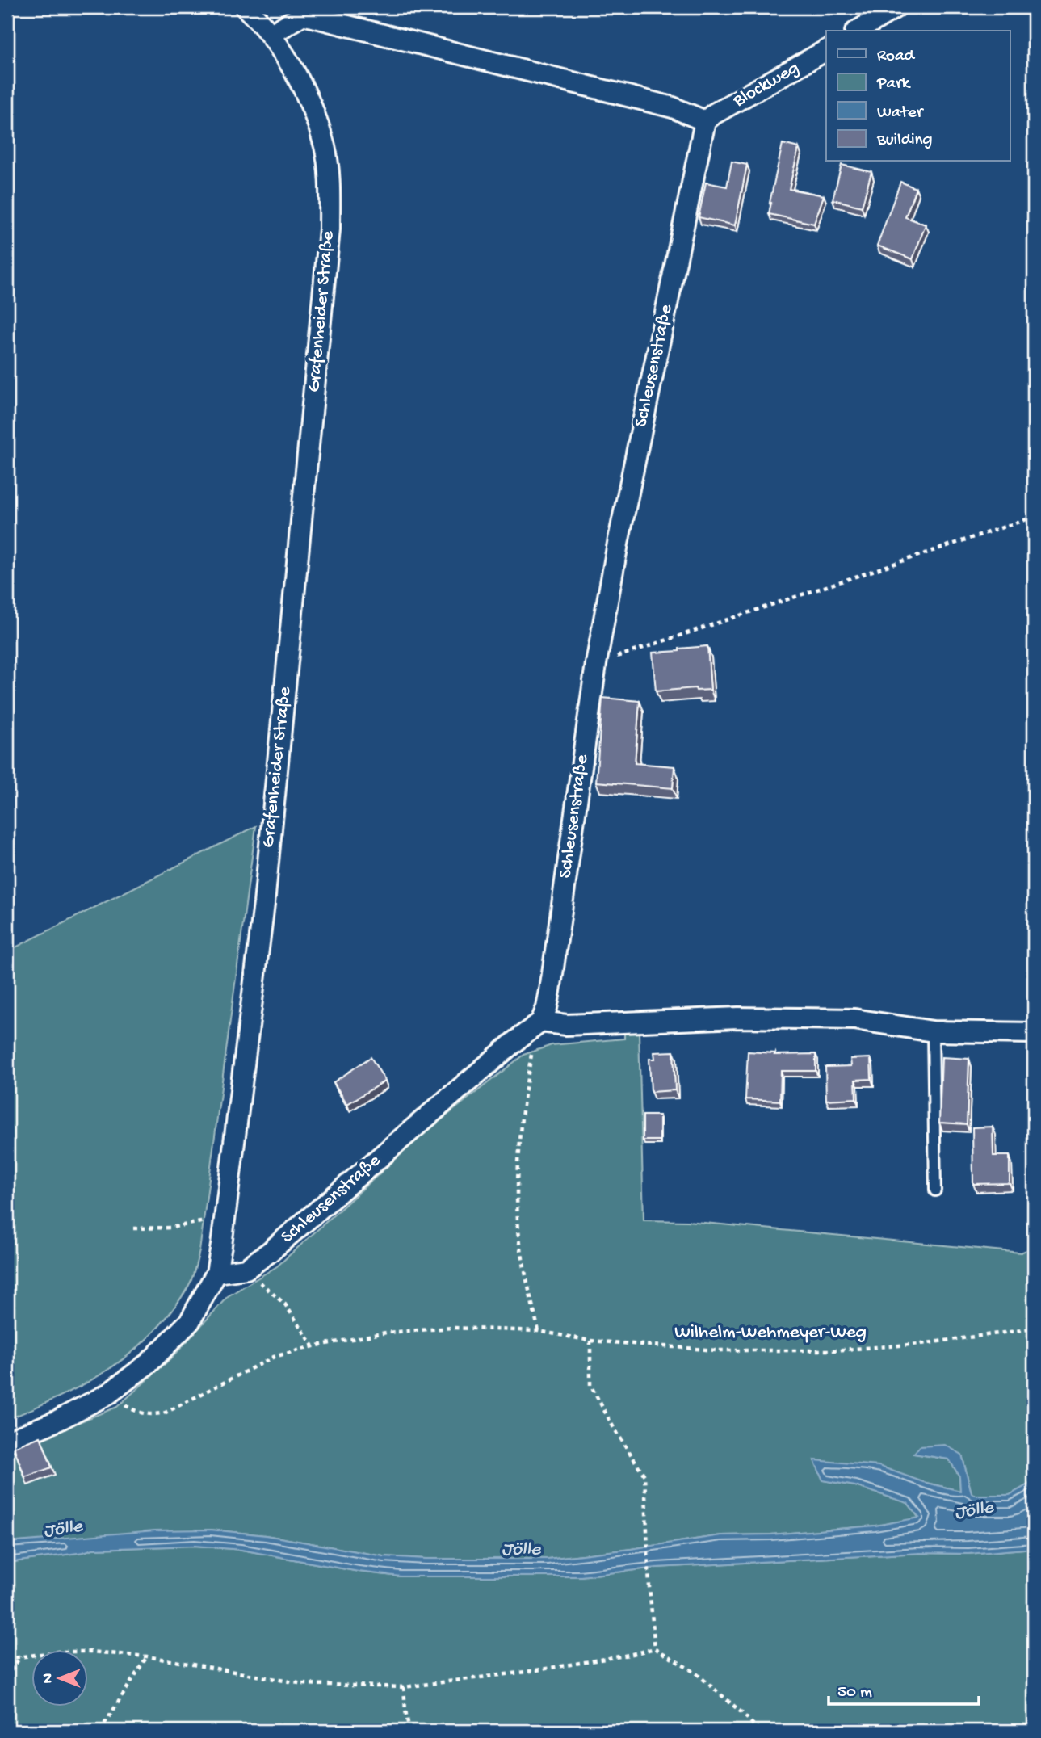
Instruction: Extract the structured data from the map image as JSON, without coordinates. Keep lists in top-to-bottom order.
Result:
{
  "streets": {
    "street": ["Blockweg", "Grafenheider Straße", "Schleusenstraße"],
    "path": ["Wilhelm-Wehmeyer-Weg"]
  },
  "crossings": [
    ["Blockweg", "Schleusenstraße"],
    ["Grafenheider Straße", "Schleusenstraße"],
    ["Grafenheider Straße", "Wilhelm-Wehmeyer-Weg"]
  ],
  "water": ["Jölle"],
  "legend": [
    "Road",
    "Park",
    "Water",
    "Building"
  ],
  "scale_bar": "50 m",
  "north": "left"
}
